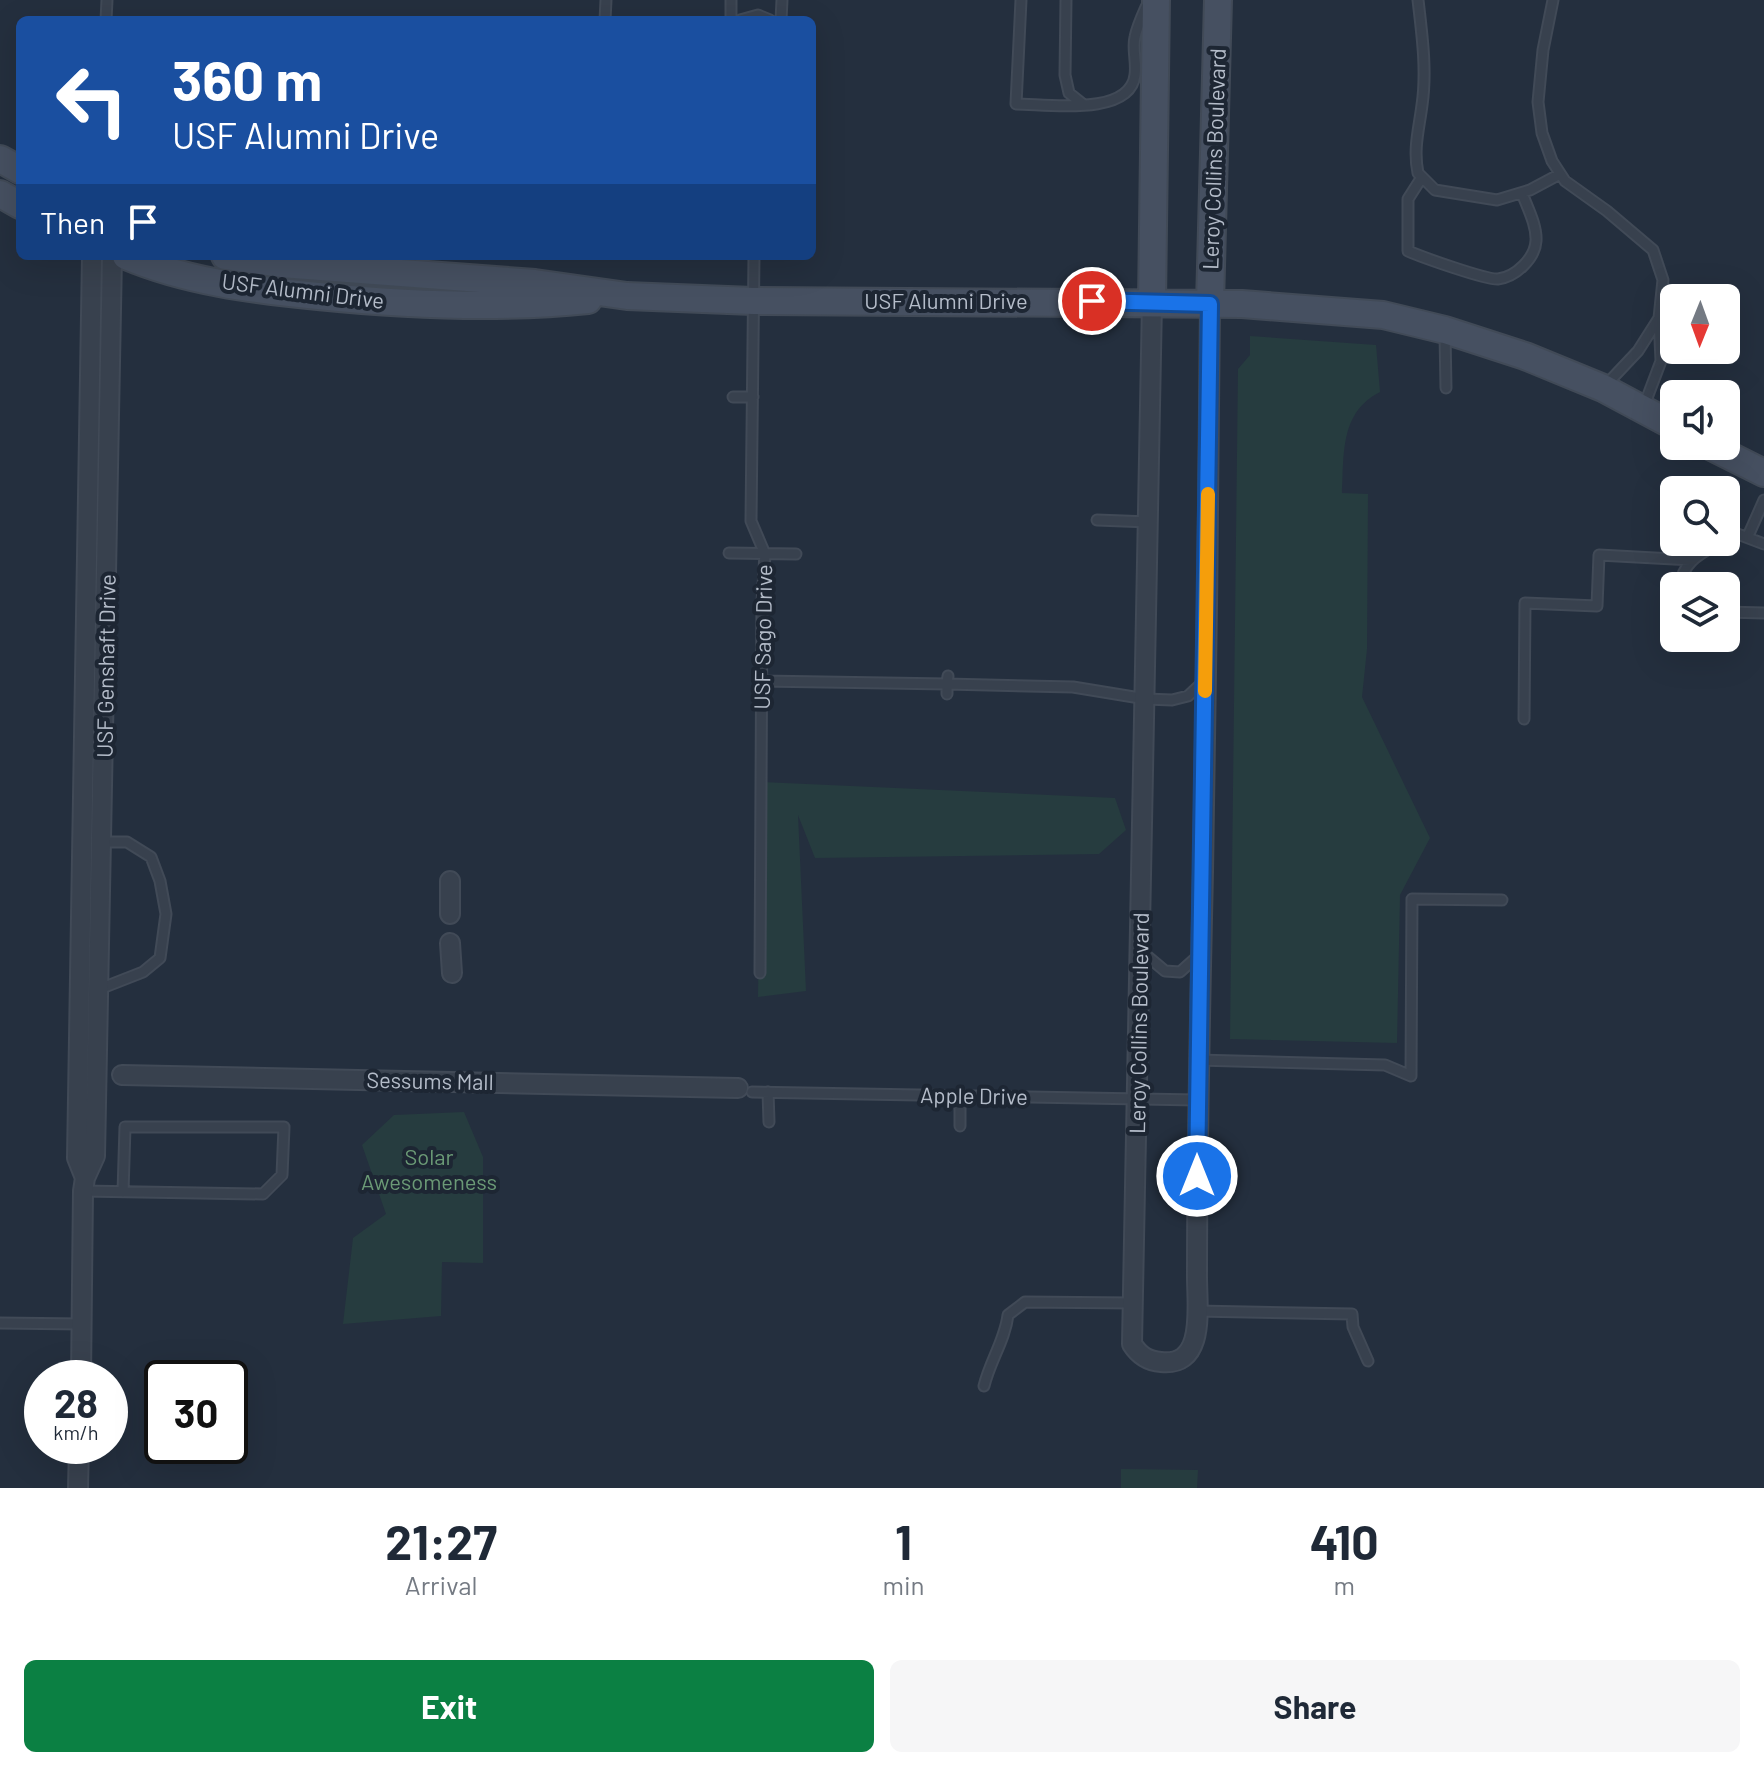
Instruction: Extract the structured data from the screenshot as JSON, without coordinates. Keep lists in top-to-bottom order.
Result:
{
  "streets": {
    "street": [
      "Leroy Collins Boulevard",
      "USF Alumni Drive",
      "USF Genshaft Drive",
      "Sessums Mall"
    ],
    "lane": ["USF Sago Drive", "Apple Drive"]
  },
  "crossings": [
    ["Leroy Collins Boulevard", "USF Alumni Drive"],
    ["Leroy Collins Boulevard", "Apple Drive"],
    ["USF Alumni Drive", "USF Sago Drive"],
    ["Sessums Mall", "Apple Drive"]
  ],
  "parks": ["Solar Awesomeness"],
  "north": "bottom",
  "page": {
    "turn": ["360 m", "USF Alumni Drive"],
    "then": "Then",
    "speed": "28 km/h",
    "limit": "30",
    "eta": [
      "21:27",
      "Arrival",
      "1",
      "min",
      "410",
      "m"
    ],
    "buttons": ["Exit", "Share"]
  }
}
